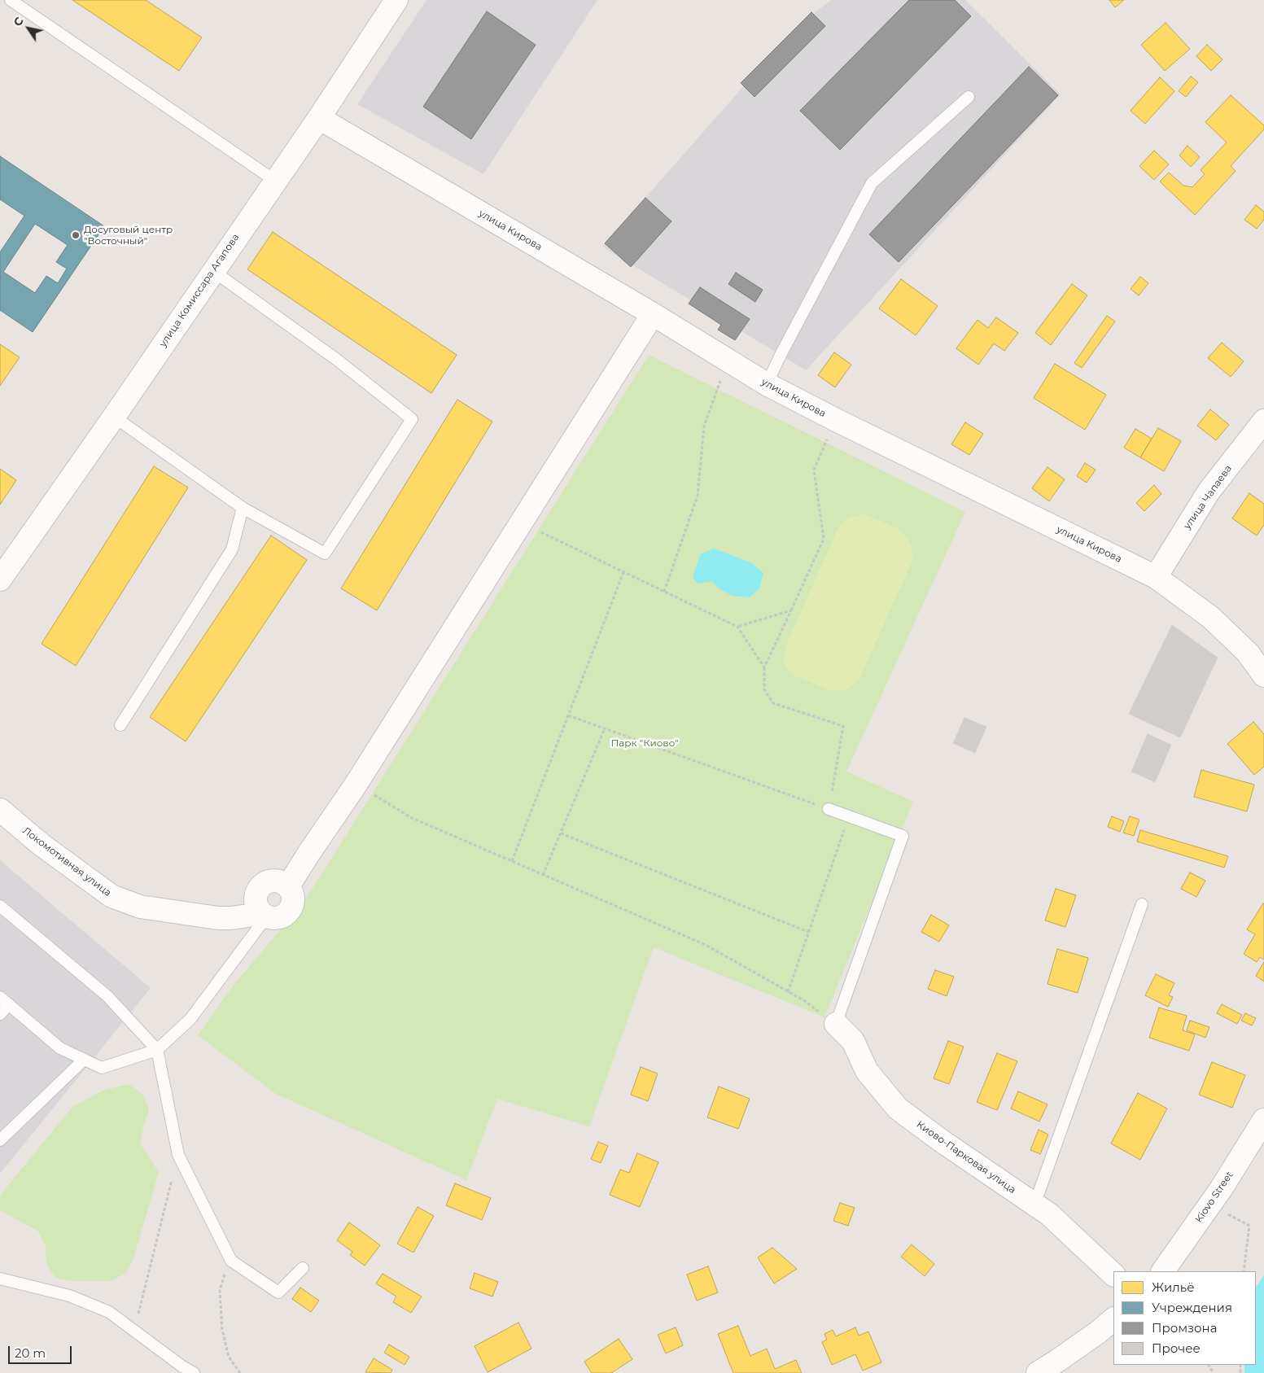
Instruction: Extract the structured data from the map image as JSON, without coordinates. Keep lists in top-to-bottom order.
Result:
{
  "streets": {
    "street": [
      "улица Кирова",
      "улица Комиссара Агапова",
      "улица Чапаева",
      "Локомотивная улица",
      "Киово-Парковая улица",
      "Kiovo Street"
    ]
  },
  "crossings": [
    ["улица Кирова", "улица Комиссара Агапова"],
    ["улица Кирова", "улица Чапаева"]
  ],
  "parks": ["Парк \"Киово\""],
  "places": ["Досуговый центр \"Восточный\""],
  "legend": [
    "Жильё",
    "Учреждения",
    "Промзона",
    "Прочее"
  ],
  "scale_bar": "20 m",
  "north": "top left"
}
